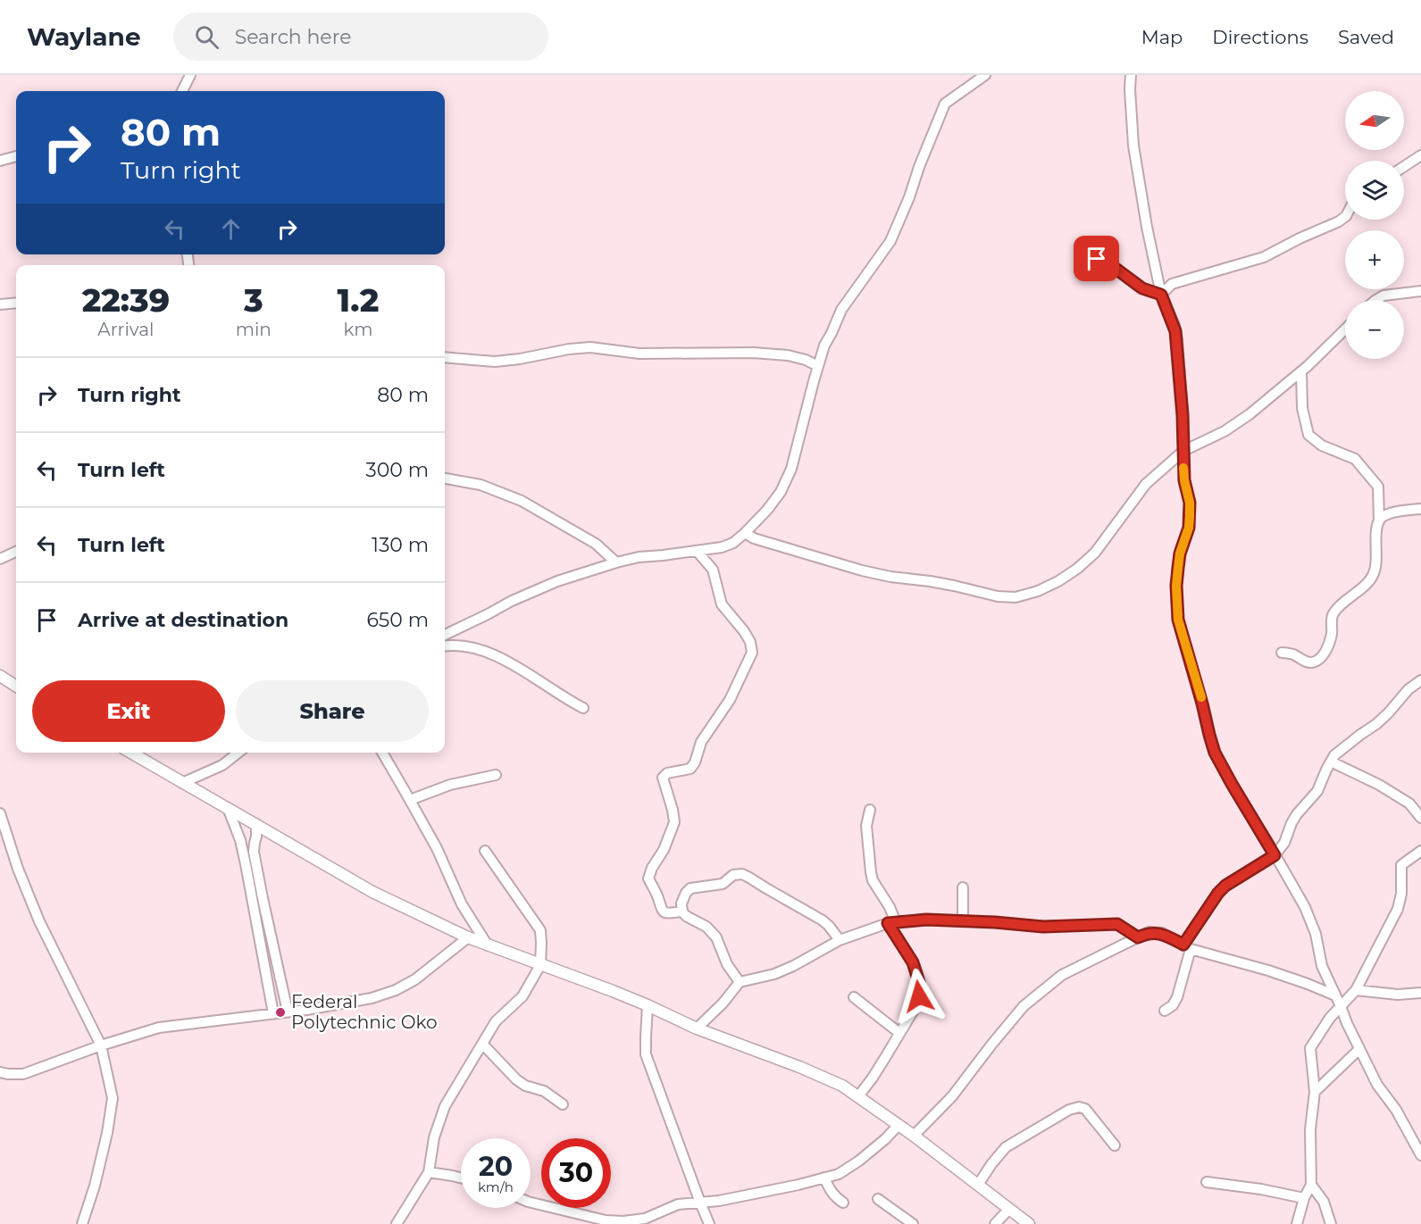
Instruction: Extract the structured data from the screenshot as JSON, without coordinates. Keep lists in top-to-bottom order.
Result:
{
  "places": ["Federal Polytechnic Oko"],
  "north": "left",
  "page": {
    "header": "Waylane",
    "search": "Search here",
    "nav": ["Map", "Directions", "Saved"],
    "map_buttons": ["+", "−"],
    "turn": ["80 m", "Turn right"],
    "eta": [
      "22:39",
      "Arrival",
      "3",
      "min",
      "1.2",
      "km"
    ],
    "list": [
      {
        "name": "Turn right",
        "value": "80 m"
      },
      {
        "name": "Turn left",
        "value": "300 m"
      },
      {
        "name": "Turn left",
        "value": "130 m"
      },
      {
        "name": "Arrive at destination",
        "value": "650 m"
      }
    ],
    "buttons": ["Exit", "Share"],
    "speed": "20 km/h",
    "limit": "30"
  }
}
